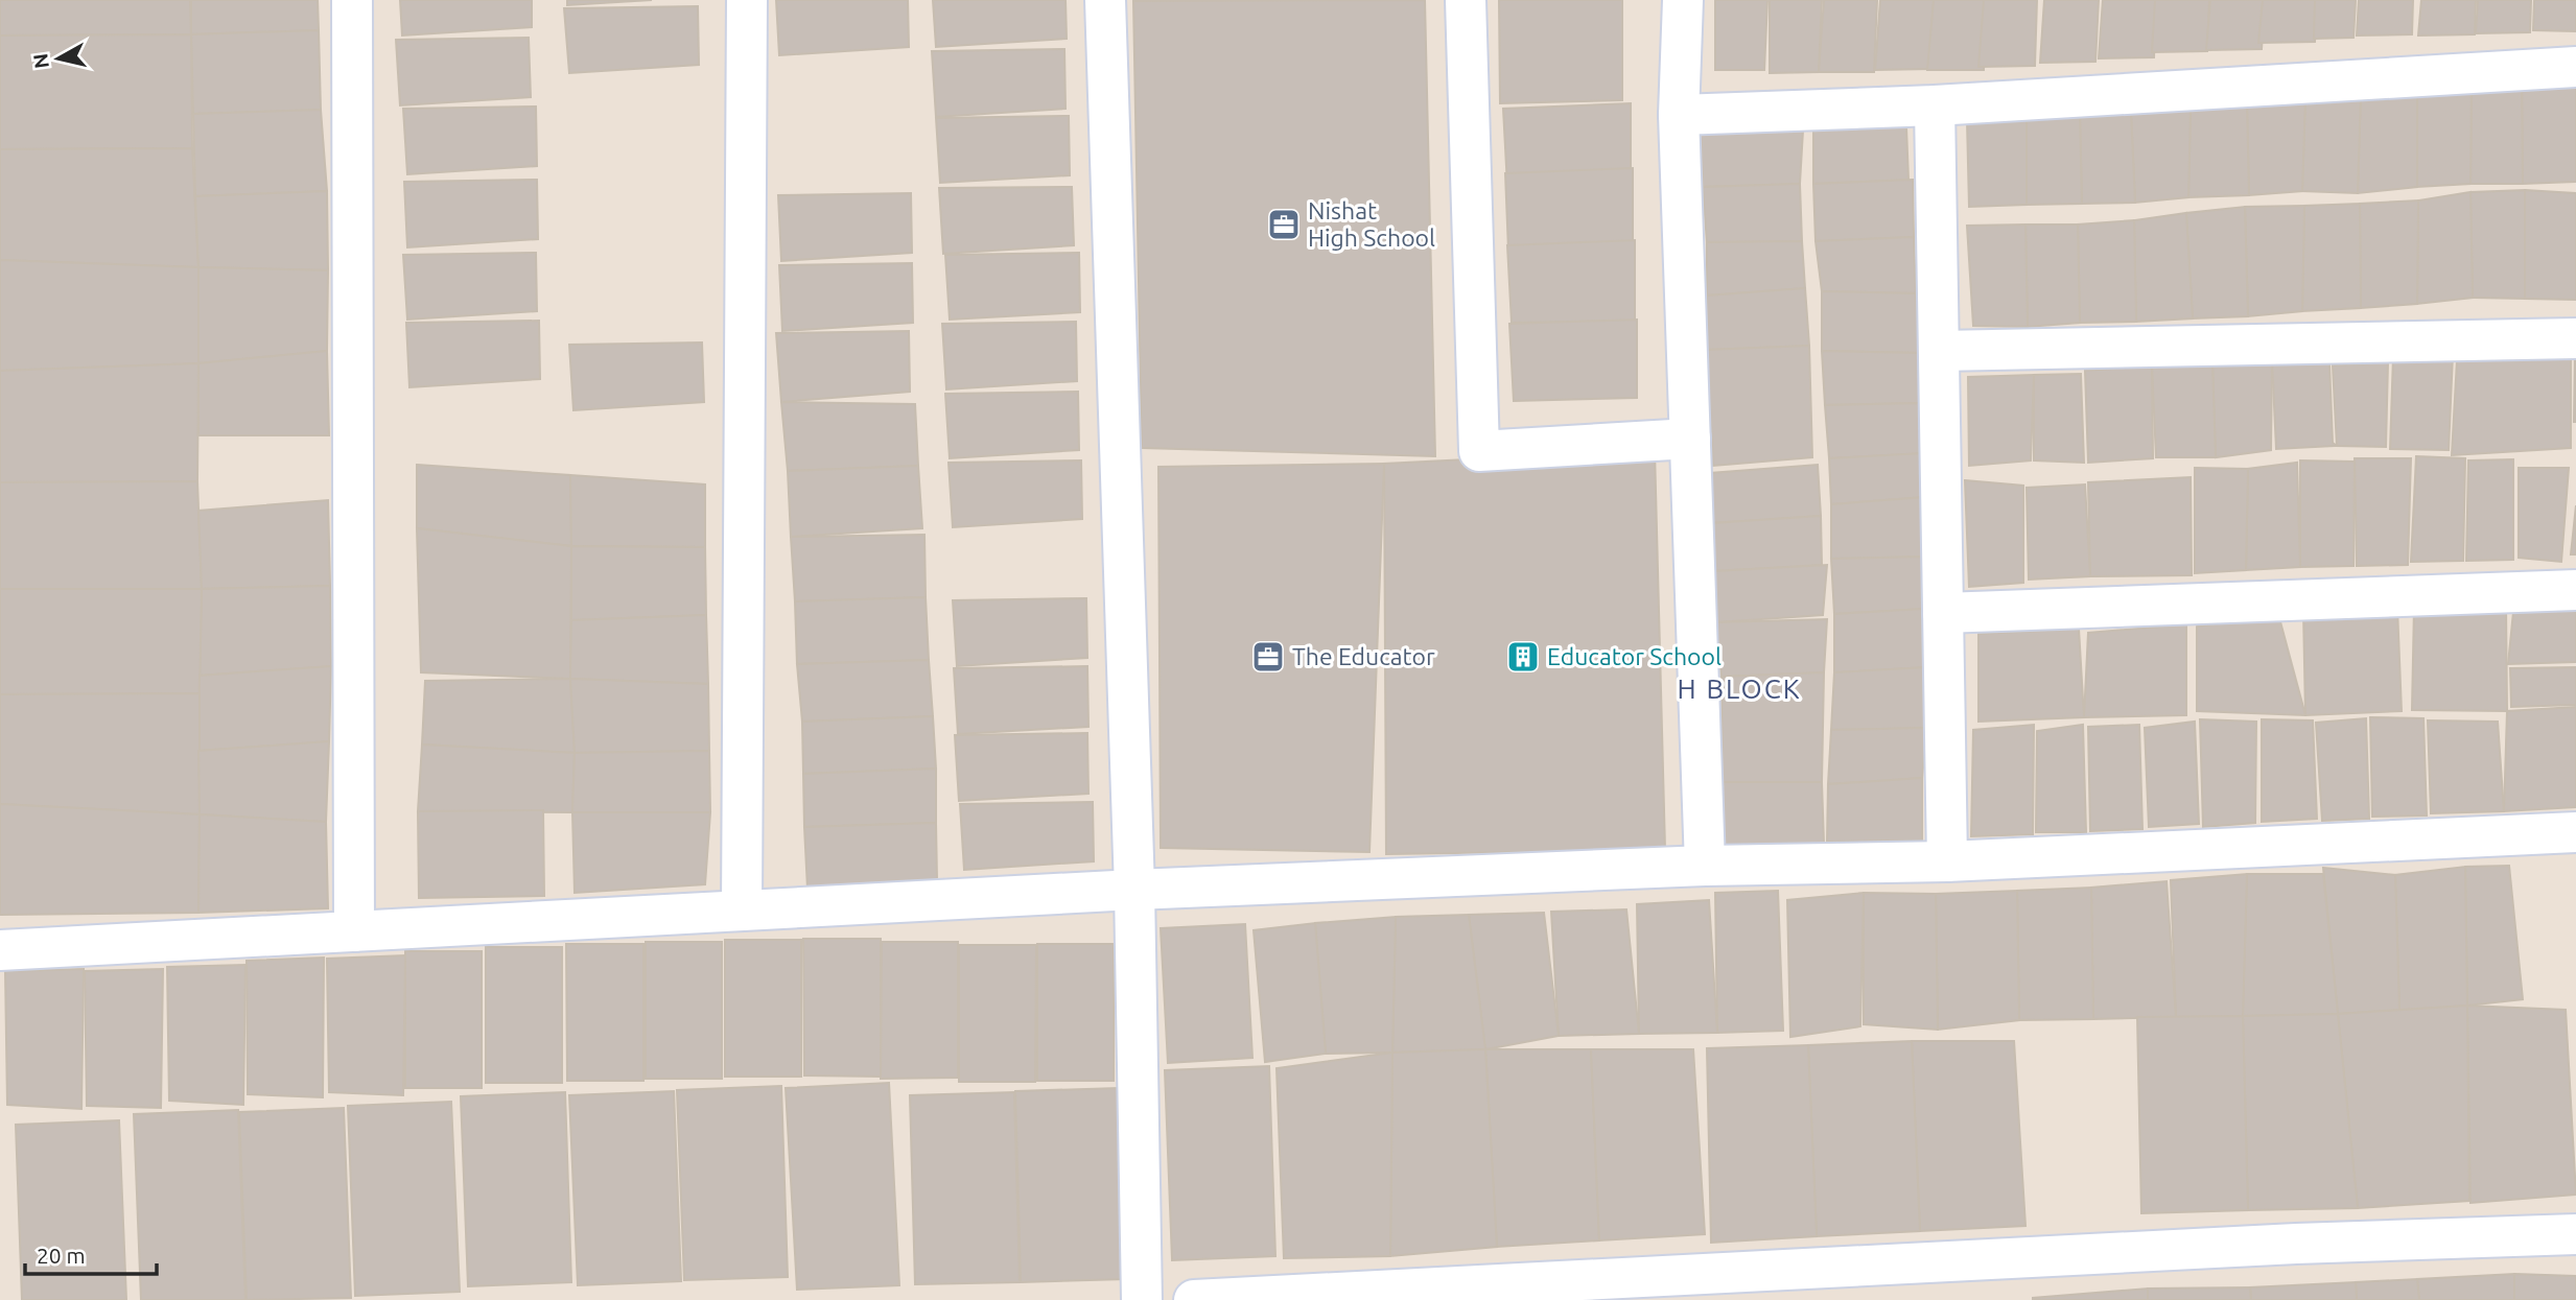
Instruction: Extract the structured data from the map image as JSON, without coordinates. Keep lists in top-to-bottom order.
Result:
{
  "districts": ["H BLOCK"],
  "places": {
    "office": ["Nishat High School", "The Educator"],
    "building": ["Educator School"]
  },
  "scale_bar": "20 m",
  "north": "left"
}
